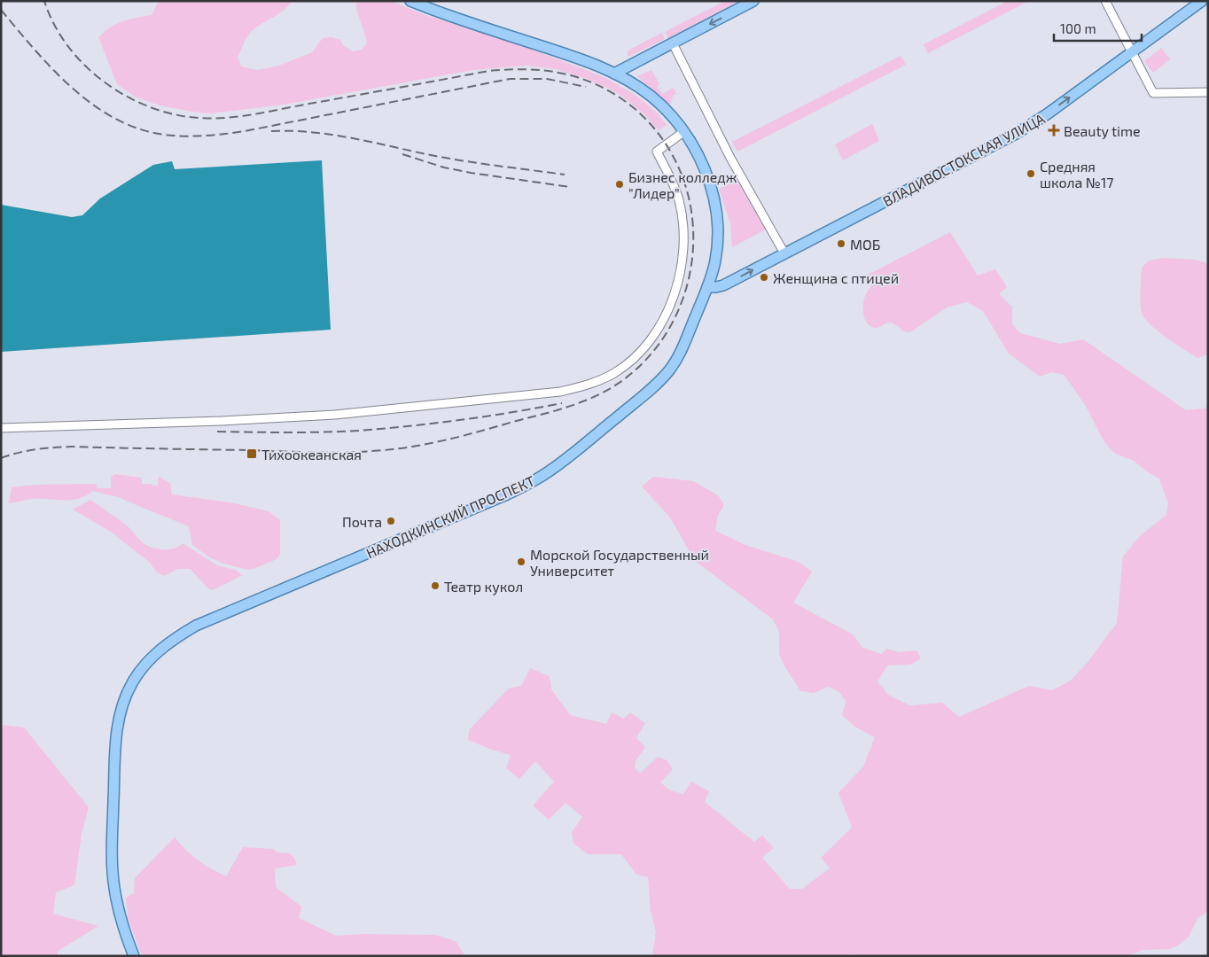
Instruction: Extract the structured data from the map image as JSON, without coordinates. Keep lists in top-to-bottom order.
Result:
{
  "streets": {
    "main road": ["ВЛАДИВОСТОКСКАЯ УЛИЦА", "НАХОДКИНСКИЙ ПРОСПЕКТ"]
  },
  "crossings": [
    ["ВЛАДИВОСТОКСКАЯ УЛИЦА", "НАХОДКИНСКИЙ ПРОСПЕКТ"]
  ],
  "one_way": ["ВЛАДИВОСТОКСКАЯ УЛИЦА"],
  "places": {
    "health": ["Beauty time"],
    "other": [
      "Средняя школа №17",
      "Бизнес колледж \"Лидер\"",
      "МОБ",
      "Женщина с птицей",
      "Почта",
      "Морской Государственный Университет",
      "Театр кукол"
    ],
    "transit": ["Тихоокеанская"]
  },
  "scale_bar": "100 m"
}
